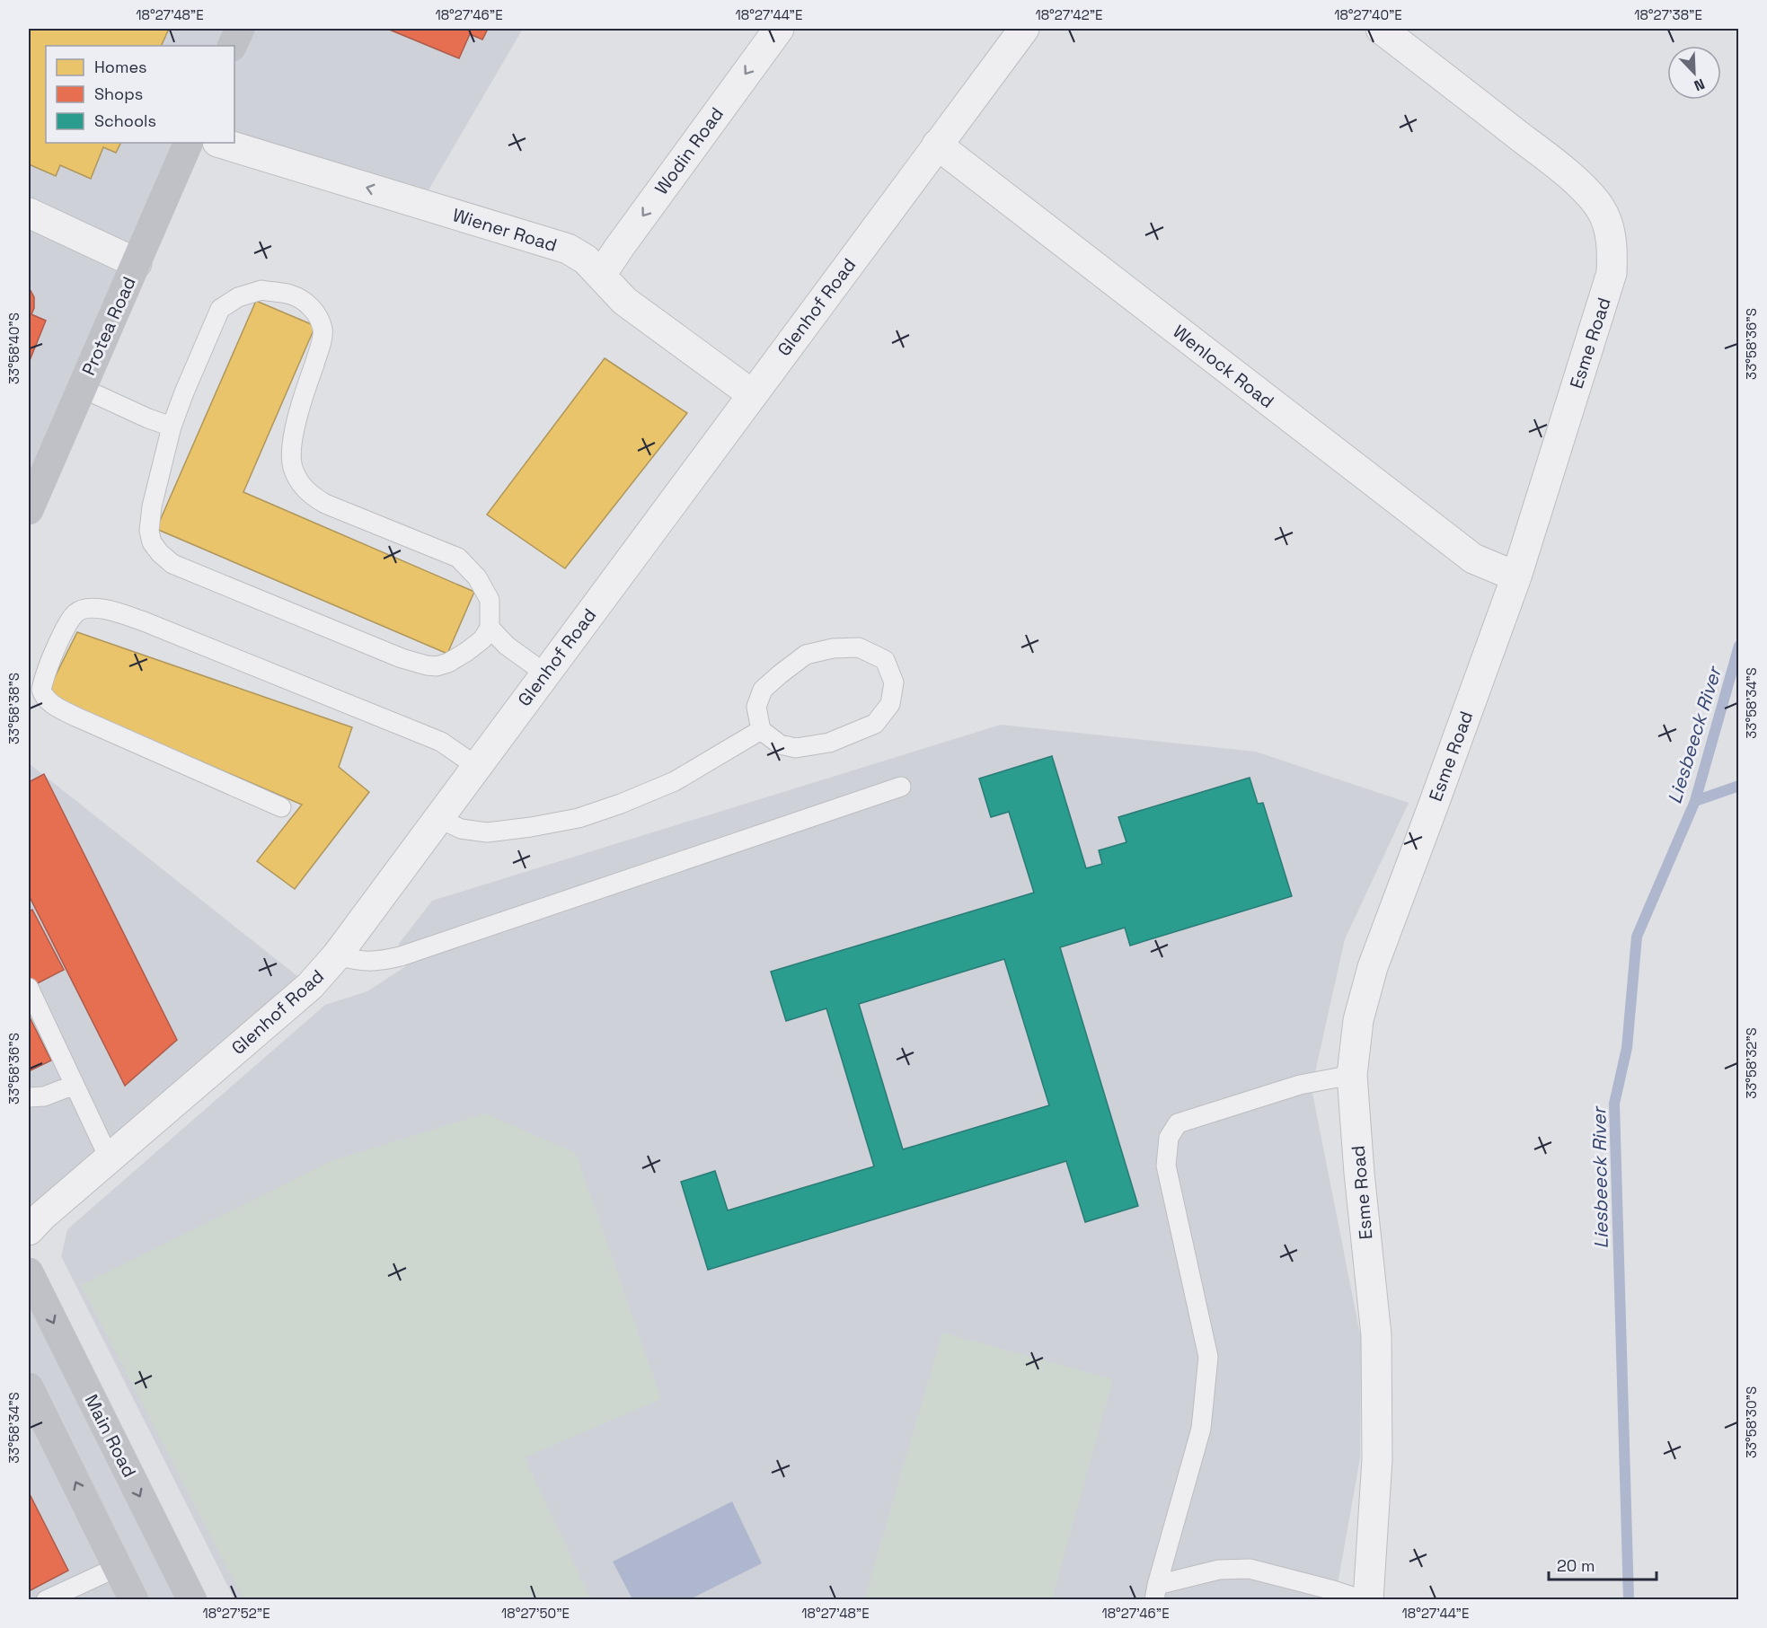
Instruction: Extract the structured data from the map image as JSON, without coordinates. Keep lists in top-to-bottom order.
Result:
{
  "streets": {
    "main road": ["Protea Road", "Main Road"],
    "street": [
      "Wodin Road",
      "Wiener Road",
      "Glenhof Road",
      "Esme Road",
      "Wenlock Road"
    ]
  },
  "crossings": [
    ["Wodin Road", "Wiener Road"],
    ["Wiener Road", "Glenhof Road"],
    ["Glenhof Road", "Wenlock Road"],
    ["Esme Road", "Wenlock Road"]
  ],
  "one_way": ["Wodin Road", "Wiener Road"],
  "water": ["Liesbeeck River"],
  "legend": ["Homes", "Shops", "Schools"],
  "scale_bar": "20 m",
  "north": "bottom right",
  "coordinates": [
    "18°27'48\"E",
    "18°27'46\"E",
    "18°27'44\"E",
    "18°27'42\"E",
    "18°27'40\"E",
    "18°27'38\"E",
    "33°58'36\"S",
    "33°58'40\"S",
    "33°58'34\"S",
    "33°58'38\"S",
    "33°58'32\"S",
    "33°58'30\"S",
    "18°27'52\"E",
    "18°27'50\"E"
  ]
}
